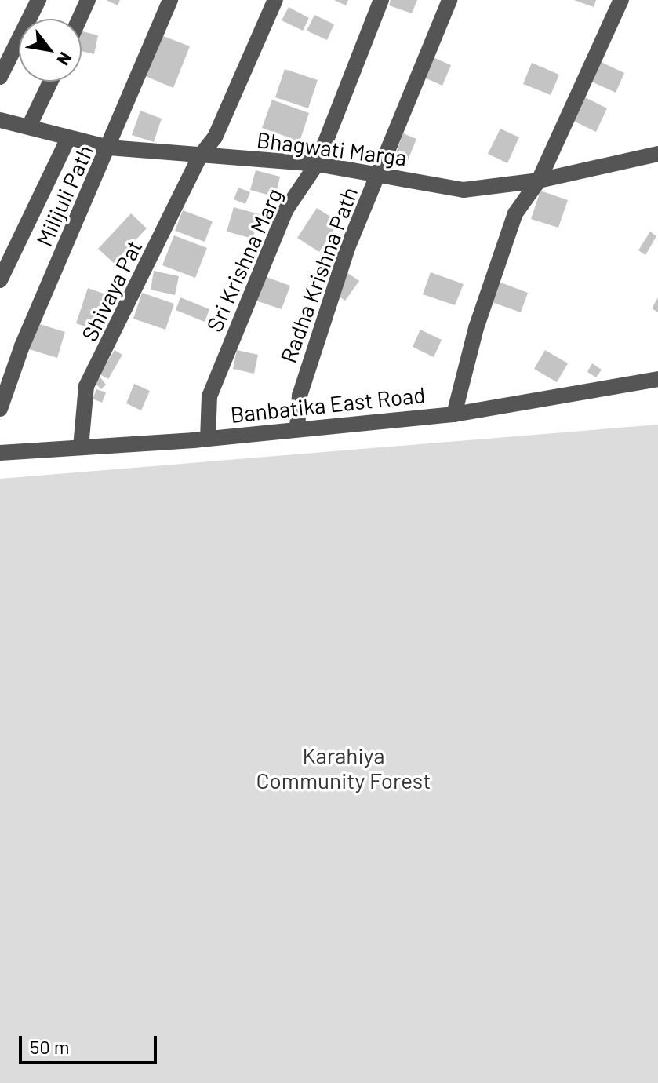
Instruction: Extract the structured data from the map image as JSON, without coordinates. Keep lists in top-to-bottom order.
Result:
{
  "streets": {
    "street": [
      "Bhagwati Marga",
      "Milijuli Path",
      "Sri Krishna Marg",
      "Radha Krishna Path",
      "Shivaya Pat",
      "Banbatika East Road"
    ]
  },
  "crossings": [
    ["Bhagwati Marga", "Milijuli Path"],
    ["Bhagwati Marga", "Sri Krishna Marg"],
    ["Bhagwati Marga", "Radha Krishna Path"],
    ["Bhagwati Marga", "Shivaya Pat"],
    ["Sri Krishna Marg", "Banbatika East Road"],
    ["Radha Krishna Path", "Banbatika East Road"],
    ["Shivaya Pat", "Banbatika East Road"]
  ],
  "parks": ["Karahiya Community Forest"],
  "scale_bar": "50 m",
  "north": "bottom right"
}
